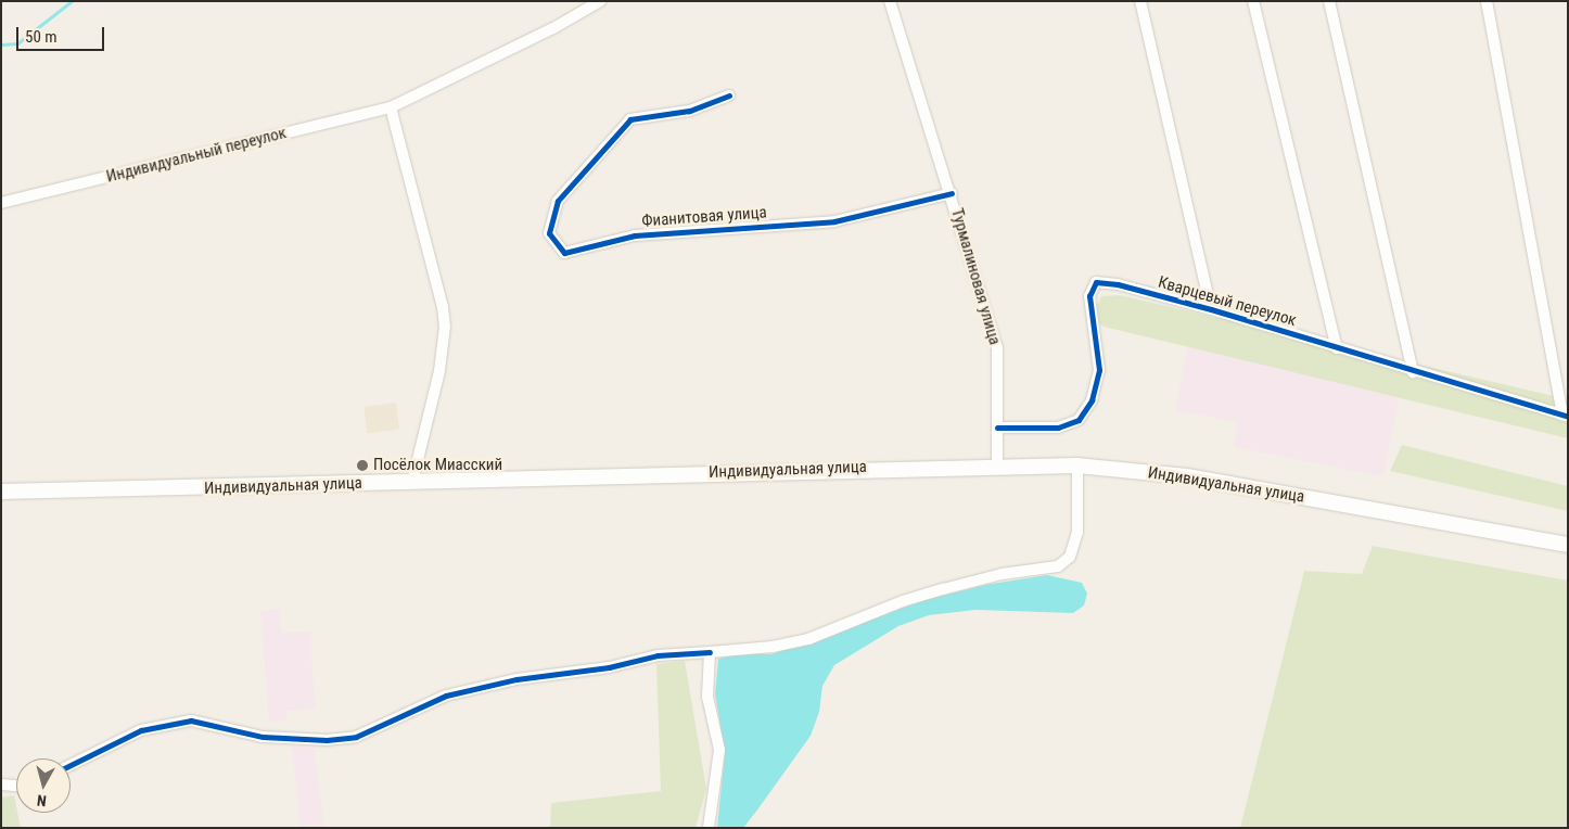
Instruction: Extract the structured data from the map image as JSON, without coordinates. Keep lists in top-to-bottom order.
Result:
{
  "streets": {
    "main road": ["Индивидуальная улица"],
    "street": [
      "Индивидуальный переулок",
      "Фианитовая улица",
      "Турмалиновая улица",
      "Кварцевый переулок"
    ]
  },
  "crossings": [
    ["Фианитовая улица", "Турмалиновая улица"],
    ["Турмалиновая улица", "Кварцевый переулок"],
    ["Турмалиновая улица", "Индивидуальная улица"]
  ],
  "places": ["Посёлок Миасский"],
  "scale_bar": "50 m",
  "north": "bottom"
}
